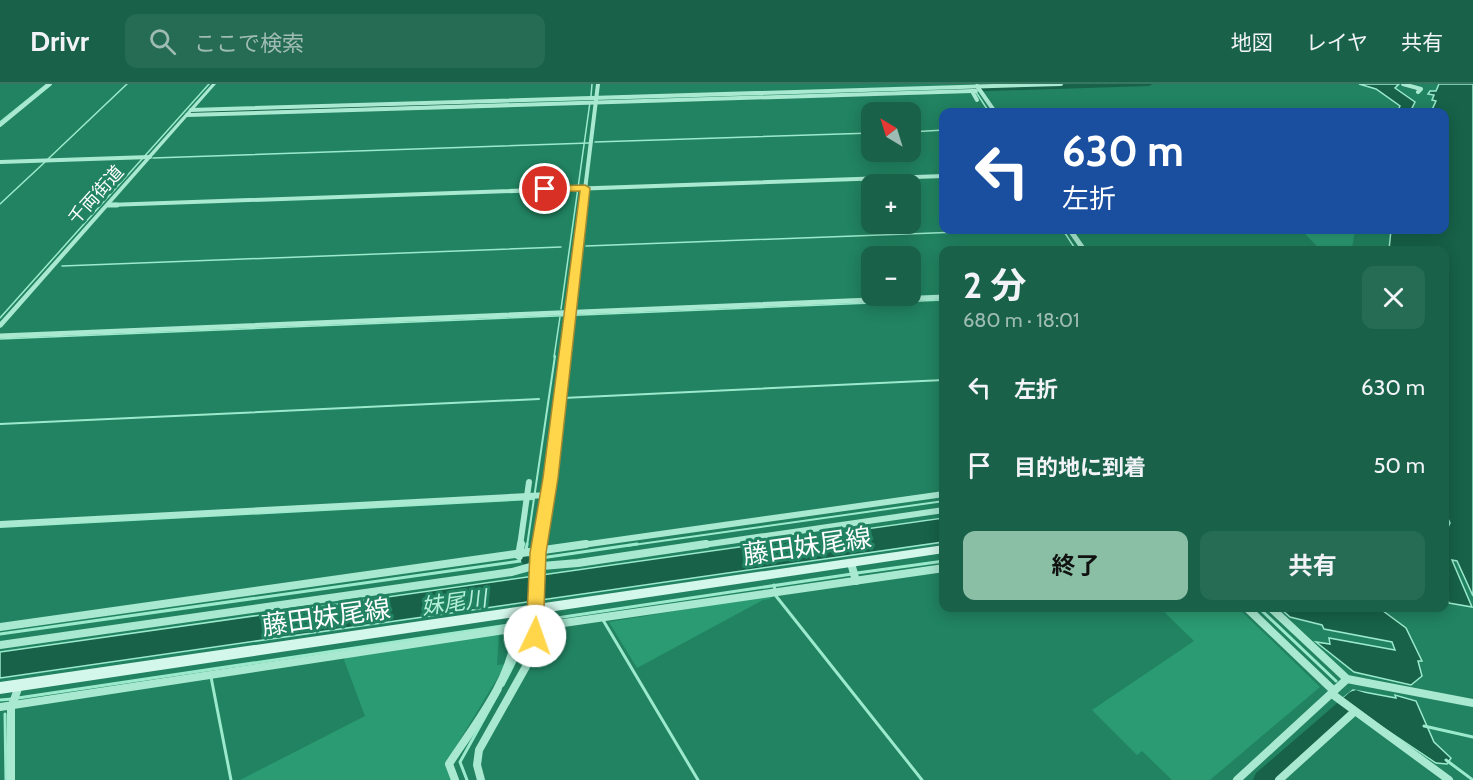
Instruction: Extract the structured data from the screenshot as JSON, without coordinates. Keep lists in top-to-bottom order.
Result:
{
  "streets": {
    "main road": ["藤田妹尾線"],
    "street": ["千両街道"]
  },
  "water": ["妹尾川"],
  "north": "top left",
  "page": {
    "header": "Drivr",
    "search": "ここで検索",
    "nav": ["地図", "レイヤ", "共有"],
    "map_buttons": ["+", "−"],
    "turn": ["630 m", "左折"],
    "heading": ["2 分", "680 m · 18:01"],
    "list": [
      {
        "name": "左折",
        "value": "630 m"
      },
      {
        "name": "目的地に到着",
        "value": "50 m"
      }
    ],
    "buttons": ["終了", "共有"]
  }
}
